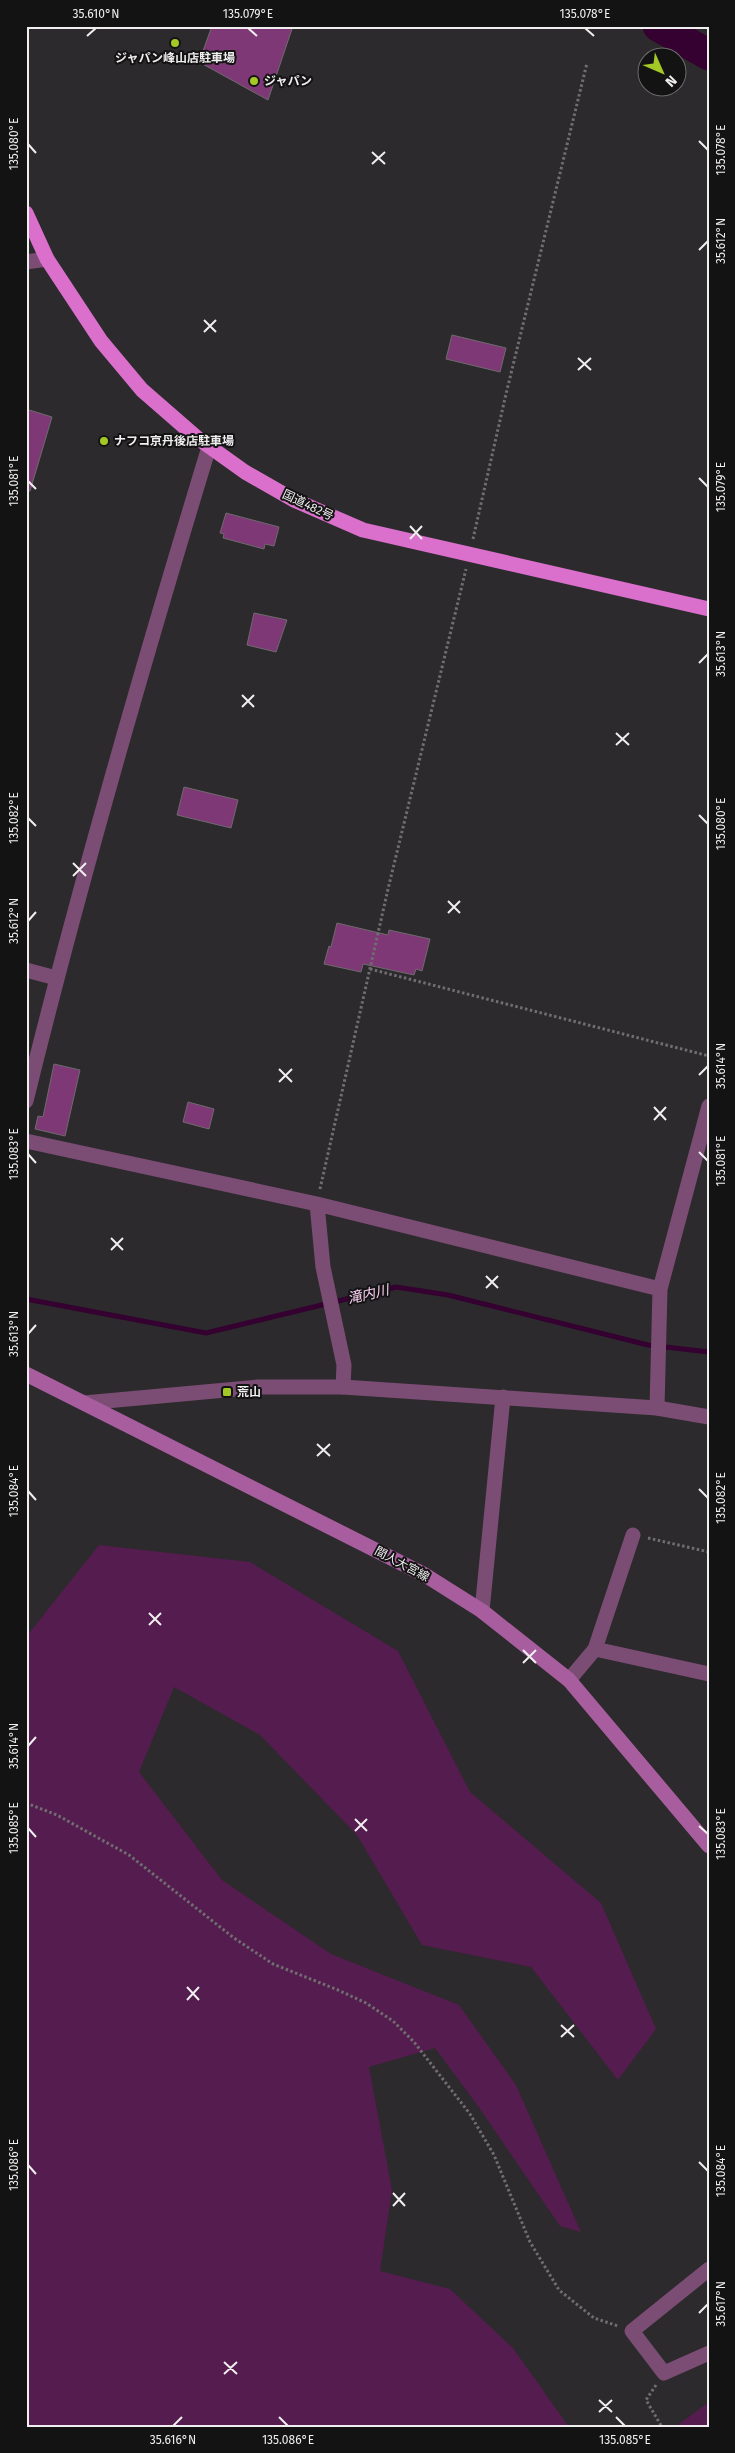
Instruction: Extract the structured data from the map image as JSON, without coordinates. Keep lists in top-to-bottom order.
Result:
{
  "streets": {
    "highway": ["国道482号"],
    "main road": ["間人大宮線"]
  },
  "water": ["滝内川"],
  "places": {
    "other": ["ジャパン峰山店駐車場", "ジャパン", "ナフコ京丹後店駐車場"],
    "transit": ["荒山"]
  },
  "north": "bottom right",
  "coordinates": [
    "35.610°N",
    "135.079°E",
    "135.078°E",
    "135.080°E",
    "35.612°N",
    "135.081°E",
    "35.613°N",
    "135.082°E",
    "35.614°N",
    "135.083°E",
    "135.084°E",
    "135.085°E",
    "135.086°E",
    "35.617°N",
    "35.616°N"
  ]
}
